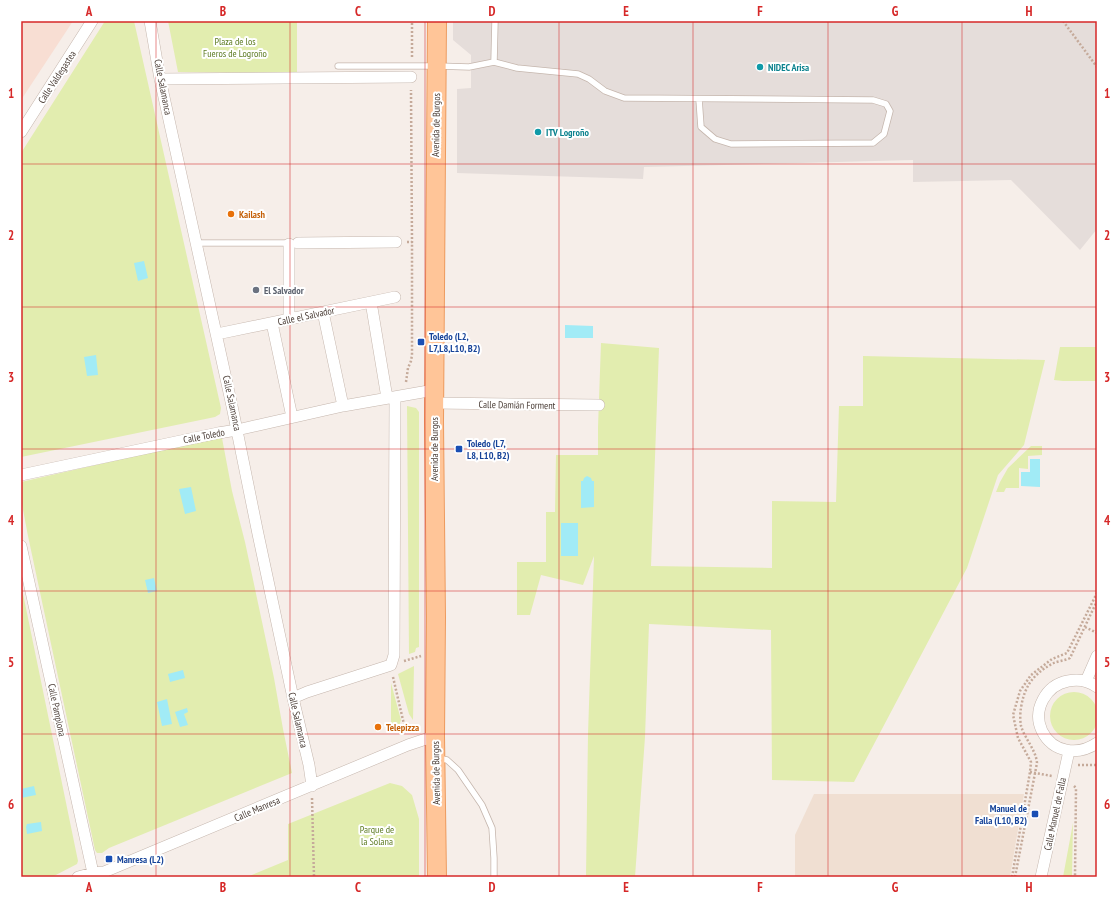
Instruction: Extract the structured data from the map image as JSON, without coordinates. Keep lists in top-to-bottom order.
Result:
{
  "streets": {
    "main road": ["Avenida de Burgos"],
    "street": [
      "Calle Valdegastea",
      "Calle Salamanca",
      "Calle el Salvador",
      "Calle Damián Forment",
      "Calle Toledo",
      "Calle Pamplona",
      "Calle Manresa",
      "Calle Manuel de Falla"
    ]
  },
  "crossings": [
    ["Calle Salamanca", "Calle el Salvador"],
    ["Calle Salamanca", "Calle Toledo"],
    ["Calle Salamanca", "Calle Manresa"],
    ["Avenida de Burgos", "Calle Damián Forment"],
    ["Avenida de Burgos", "Calle Toledo"],
    ["Avenida de Burgos", "Calle Manresa"],
    ["Calle Damián Forment", "Calle Toledo"],
    ["Calle Pamplona", "Calle Manresa"]
  ],
  "parks": ["Plaza de los Fueros de Logroño", "Parque de la Solana"],
  "places": {
    "other": [
      "NIDEC Arisa",
      "ITV Logroño",
      "Kailash",
      "El Salvador",
      "Telepizza"
    ],
    "transit": [
      "Toledo (L2, L7,L8,L10, B2)",
      "Toledo (L7, L8, L10, B2)",
      "Manuel de Falla (L10, B2)",
      "Manresa (L2)"
    ]
  },
  "grid": {
    "columns": [
      "A",
      "B",
      "C",
      "D",
      "E",
      "F",
      "G",
      "H"
    ],
    "rows": [
      "1",
      "2",
      "3",
      "4",
      "5",
      "6"
    ]
  }
}
